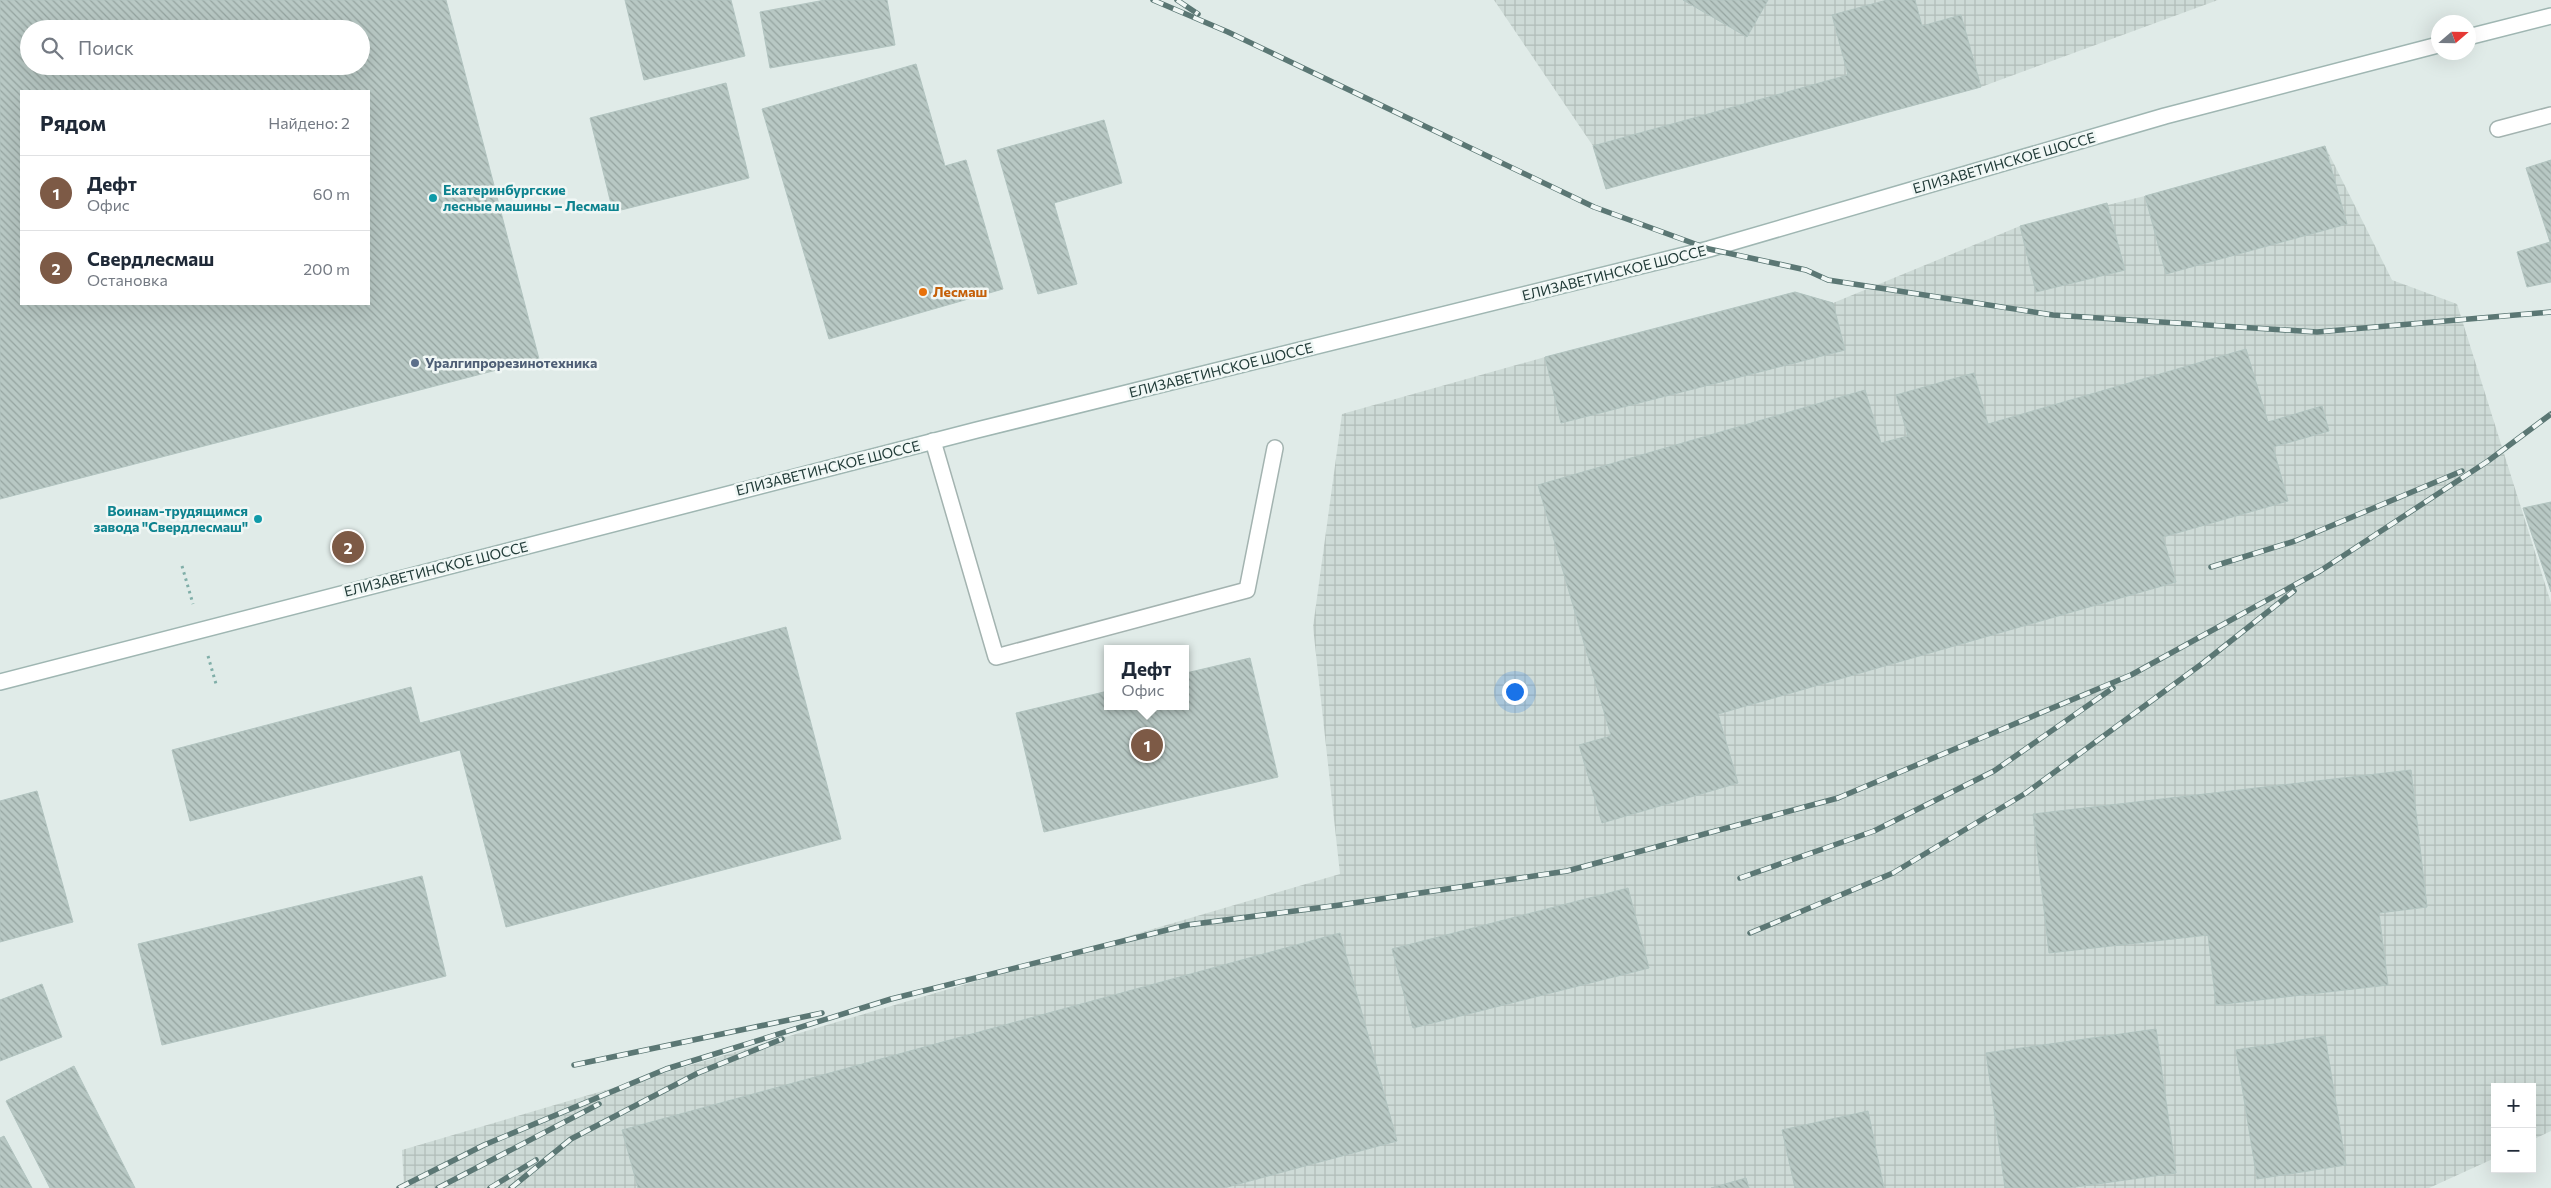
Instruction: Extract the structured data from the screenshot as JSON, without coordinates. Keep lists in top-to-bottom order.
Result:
{
  "streets": {
    "main road": ["ЕЛИЗАВЕТИНСКОЕ ШОССЕ"]
  },
  "places": [
    "Екатеринбургские лесные машины – Лесмаш",
    "Лесмаш",
    "Уралгипрорезинотехника",
    "Воинам-трудящимся завода \"Свердлесмаш\""
  ],
  "north": "right",
  "page": {
    "search": "Поиск",
    "heading": ["Рядом", "Найдено: 2"],
    "list": [
      {
        "mark": "1",
        "name": "Дефт",
        "note": "Офис",
        "value": "60 m"
      },
      {
        "mark": "2",
        "name": "Свердлесмаш",
        "note": "Остановка",
        "value": "200 m"
      }
    ],
    "pins": ["2", "1"],
    "popup": ["Дефт", "Офис"],
    "map_buttons": ["+", "−"]
  }
}
